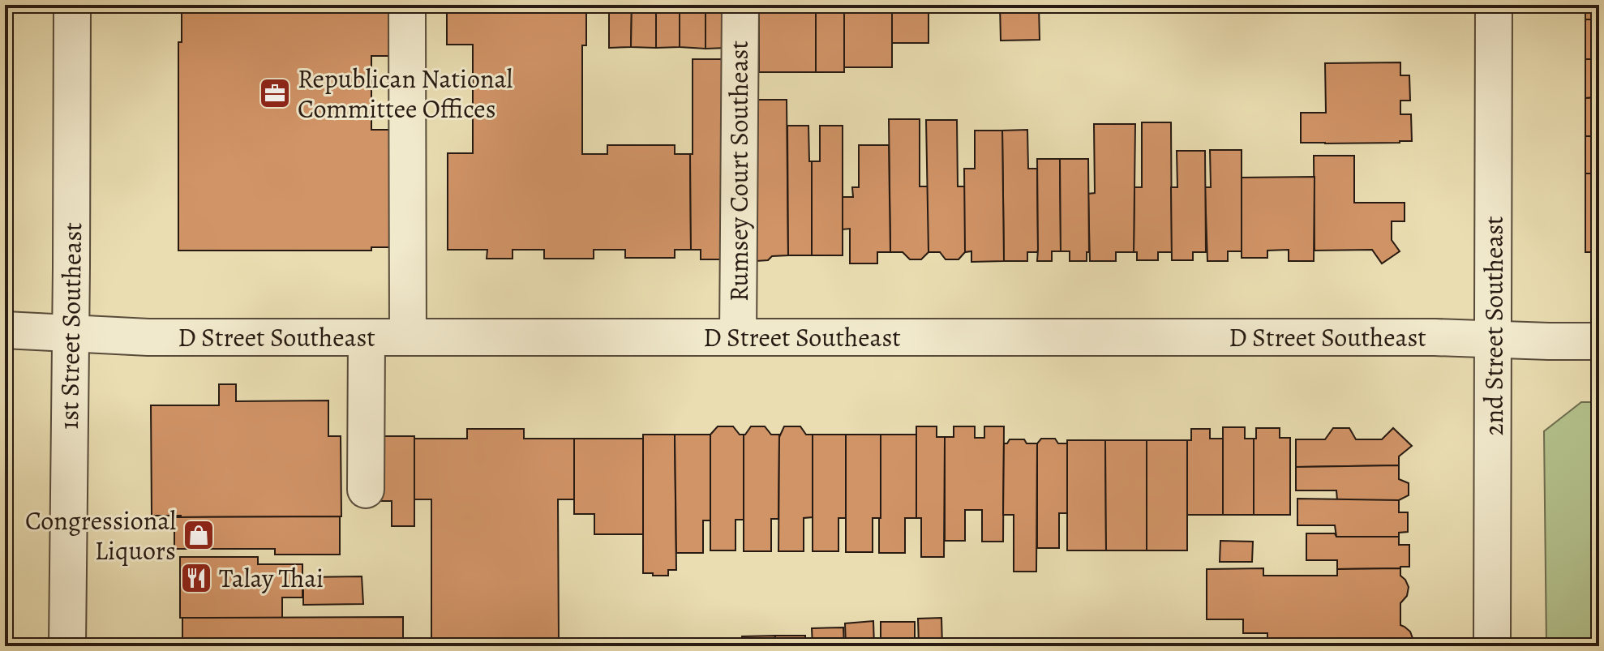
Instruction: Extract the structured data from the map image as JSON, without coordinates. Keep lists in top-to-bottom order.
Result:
{
  "streets": {
    "street": [
      "Rumsey Court Southeast",
      "1st Street Southeast",
      "2nd Street Southeast",
      "D Street Southeast"
    ]
  },
  "crossings": [
    ["Rumsey Court Southeast", "D Street Southeast"],
    ["1st Street Southeast", "D Street Southeast"],
    ["2nd Street Southeast", "D Street Southeast"]
  ],
  "places": {
    "office": ["Republican National Committee Offices"],
    "shop": ["Congressional Liquors"],
    "restaurant": ["Talay Thai"]
  }
}
